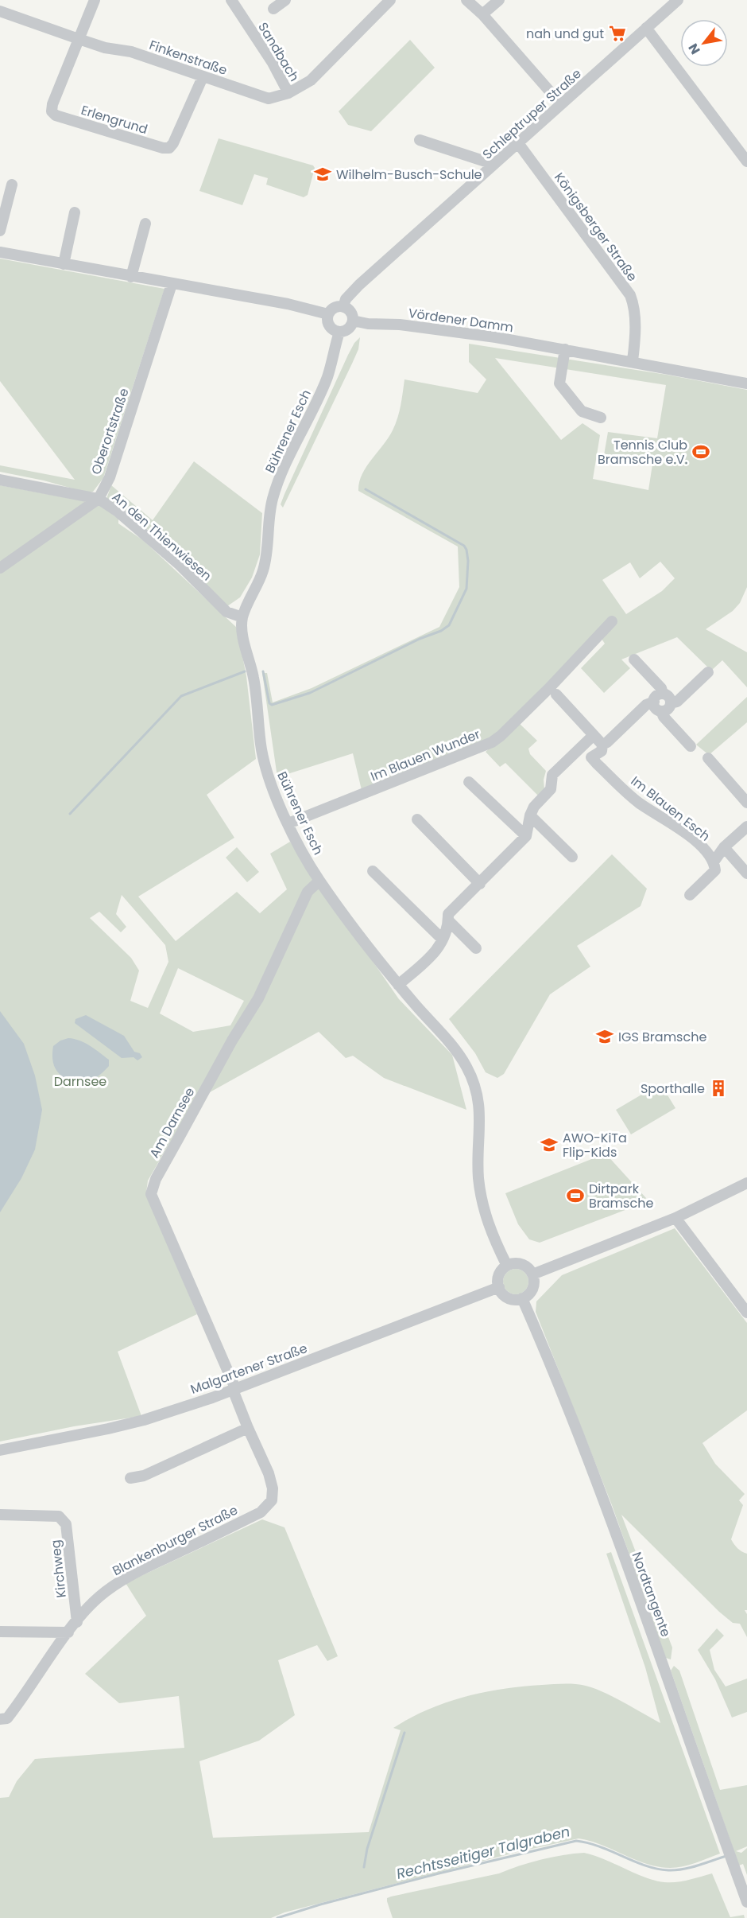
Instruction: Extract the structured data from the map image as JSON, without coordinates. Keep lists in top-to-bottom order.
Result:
{
  "streets": {
    "street": [
      "Sandbach",
      "Finkenstraße",
      "Schleptruper Straße",
      "Erlengrund",
      "Königsberger Straße",
      "Vördener Damm",
      "Oberortstraße",
      "Bührener Esch",
      "An den Thienwiesen",
      "Im Blauen Wunder",
      "Im Blauen Esch",
      "Am Darnsee",
      "Malgartener Straße",
      "Blankenburger Straße",
      "Kirchweg",
      "Nordtangente"
    ]
  },
  "crossings": [
    ["Sandbach", "Finkenstraße"],
    ["Finkenstraße", "Erlengrund"],
    ["Schleptruper Straße", "Königsberger Straße"],
    ["Schleptruper Straße", "Vördener Damm"],
    ["Schleptruper Straße", "Bührener Esch"],
    ["Königsberger Straße", "Vördener Damm"],
    ["Vördener Damm", "Bührener Esch"],
    ["Oberortstraße", "An den Thienwiesen"],
    ["Bührener Esch", "An den Thienwiesen"],
    ["Bührener Esch", "Im Blauen Wunder"],
    ["Bührener Esch", "Am Darnsee"],
    ["Bührener Esch", "Malgartener Straße"],
    ["Bührener Esch", "Nordtangente"],
    ["Am Darnsee", "Malgartener Straße"],
    ["Am Darnsee", "Blankenburger Straße"],
    ["Malgartener Straße", "Blankenburger Straße"],
    ["Malgartener Straße", "Nordtangente"],
    ["Blankenburger Straße", "Kirchweg"]
  ],
  "water": ["Rechtsseitiger Talgraben"],
  "parks": ["Darnsee"],
  "places": {
    "supermarket": ["nah und gut"],
    "school or university": ["Wilhelm-Busch-Schule", "IGS Bramsche", "AWO-KiTa Flip-Kids"],
    "sports": ["Tennis Club Bramsche e.V.", "Dirtpark Bramsche"],
    "building": ["Sporthalle"]
  },
  "north": "bottom left"
}
